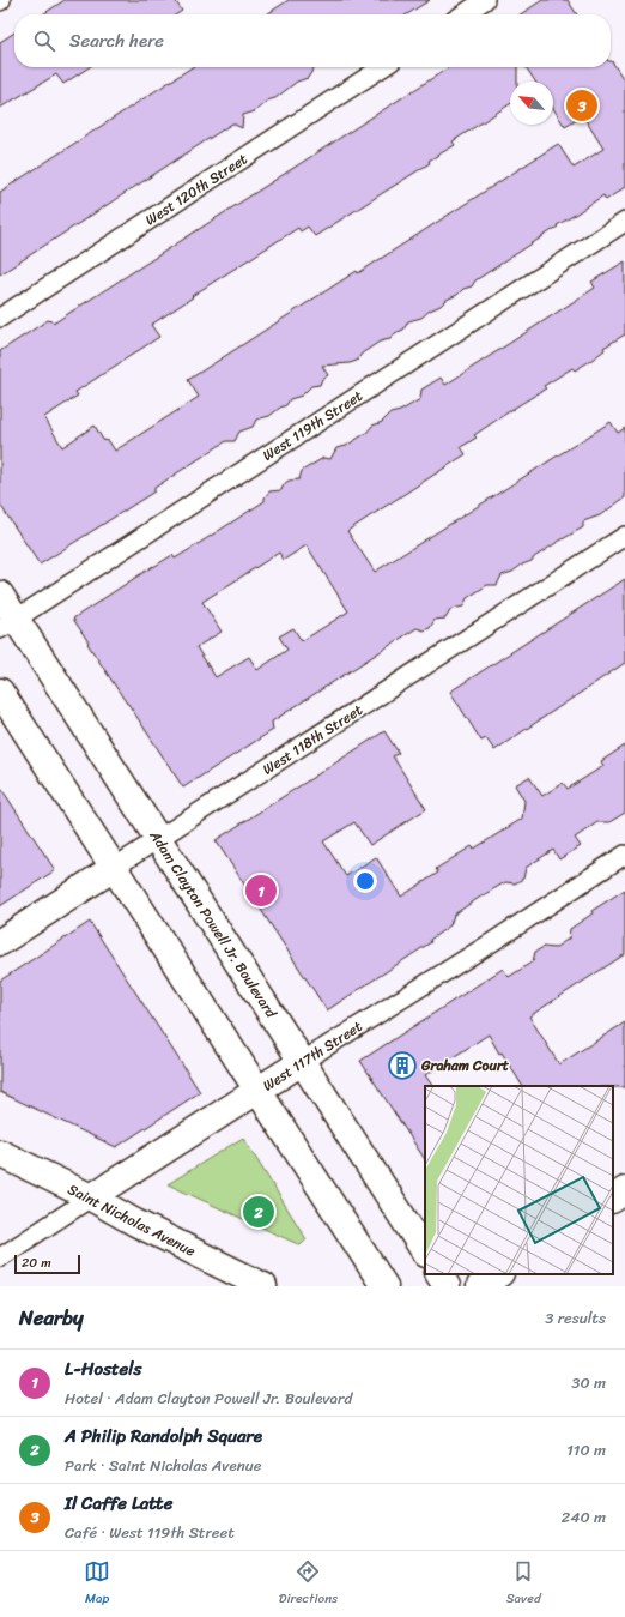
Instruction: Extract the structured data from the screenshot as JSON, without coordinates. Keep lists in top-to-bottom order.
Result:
{
  "streets": {
    "main road": [
      "West 118th Street",
      "Adam Clayton Powell Jr. Boulevard",
      "West 117th Street",
      "Saint Nicholas Avenue"
    ],
    "street": ["West 120th Street", "West 119th Street"]
  },
  "crossings": [
    ["West 119th Street", "Adam Clayton Powell Jr. Boulevard"],
    ["West 118th Street", "Adam Clayton Powell Jr. Boulevard"],
    ["Adam Clayton Powell Jr. Boulevard", "West 117th Street"],
    ["West 117th Street", "Saint Nicholas Avenue"]
  ],
  "places": {
    "building": ["Graham Court"]
  },
  "scale_bar": "20 m",
  "north": "top left",
  "page": {
    "search": "Search here",
    "pins": ["3", "1", "2"],
    "scale": "20 m",
    "heading": ["Nearby", "3 results"],
    "list": [
      {
        "mark": "1",
        "name": "L-Hostels",
        "note": "Hotel · Adam Clayton Powell Jr. Boulevard",
        "value": "30 m"
      },
      {
        "mark": "2",
        "name": "A Philip Randolph Square",
        "note": "Park · Saint Nicholas Avenue",
        "value": "110 m"
      },
      {
        "mark": "3",
        "name": "Il Caffe Latte",
        "note": "Café · West 119th Street",
        "value": "240 m"
      }
    ],
    "nav": ["Map", "Directions", "Saved"]
  }
}
